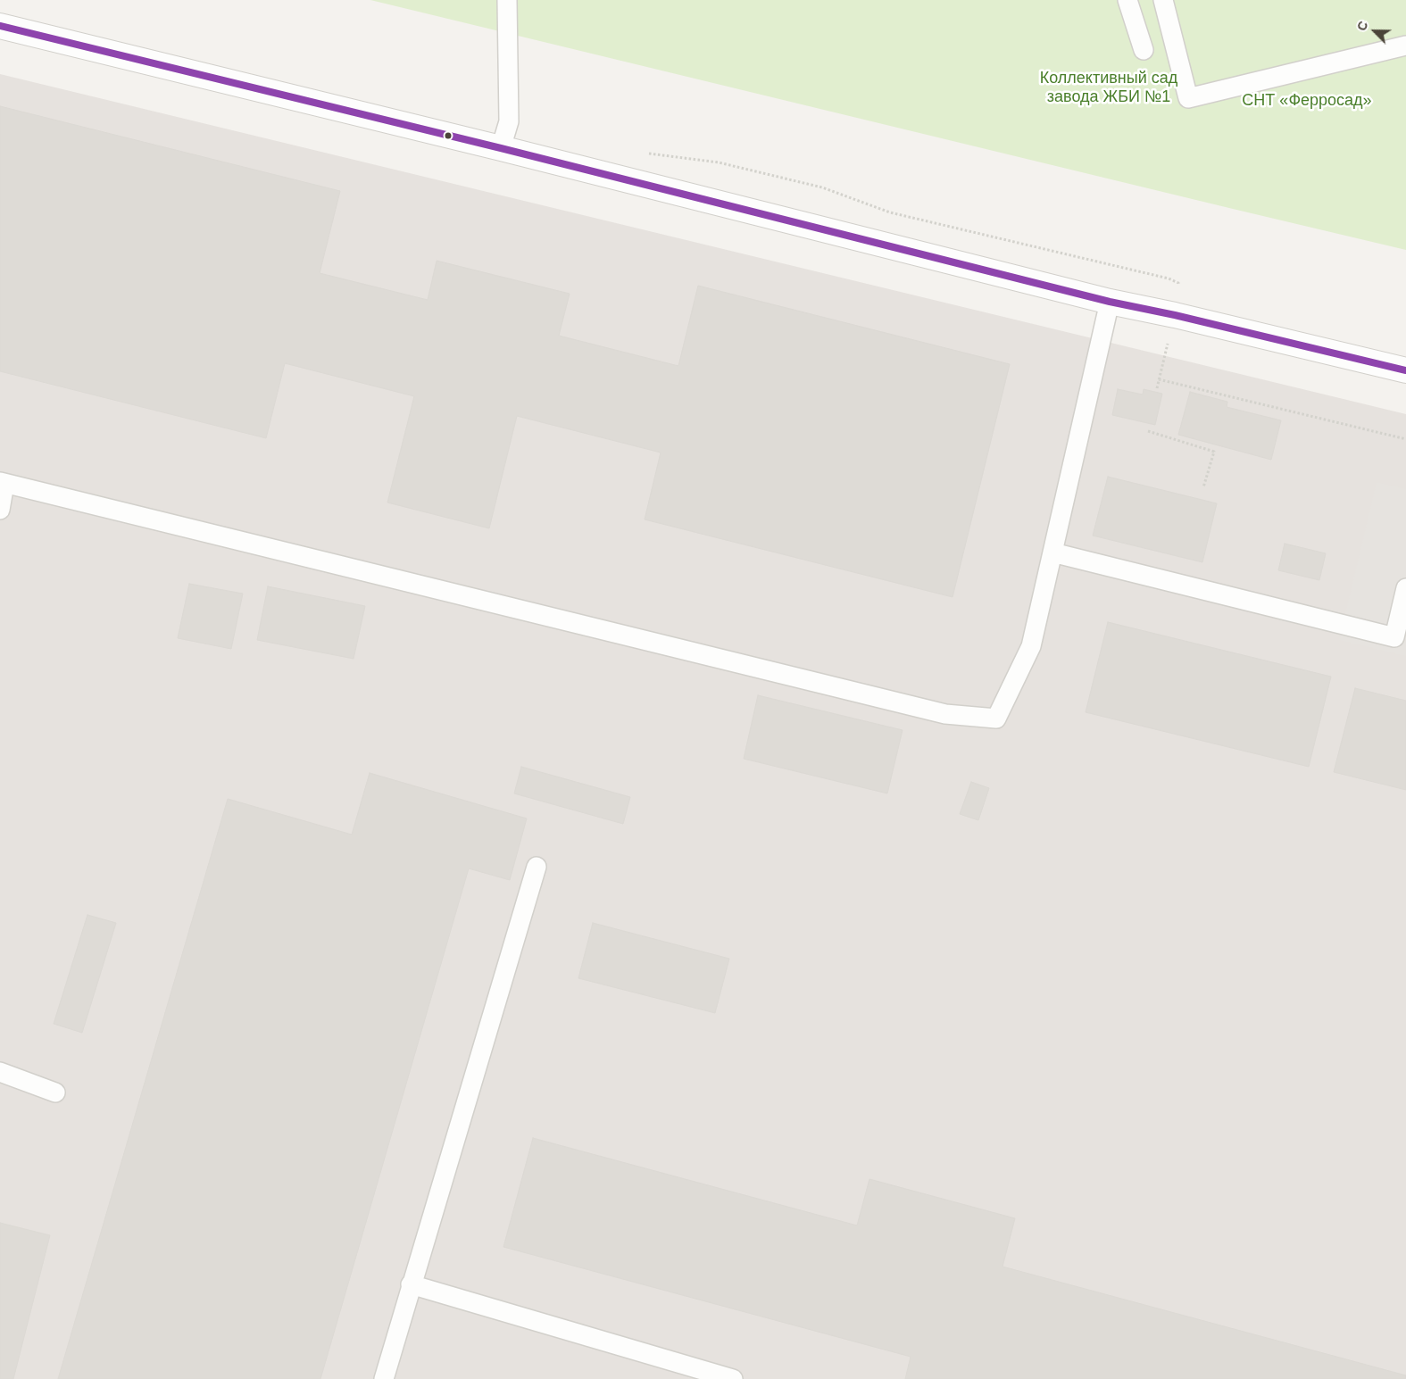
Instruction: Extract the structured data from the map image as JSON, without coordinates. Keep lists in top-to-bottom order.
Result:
{
  "parks": ["Коллективный сад завода ЖБИ №1", "СНТ «Ферросад»"],
  "north": "top left"
}
